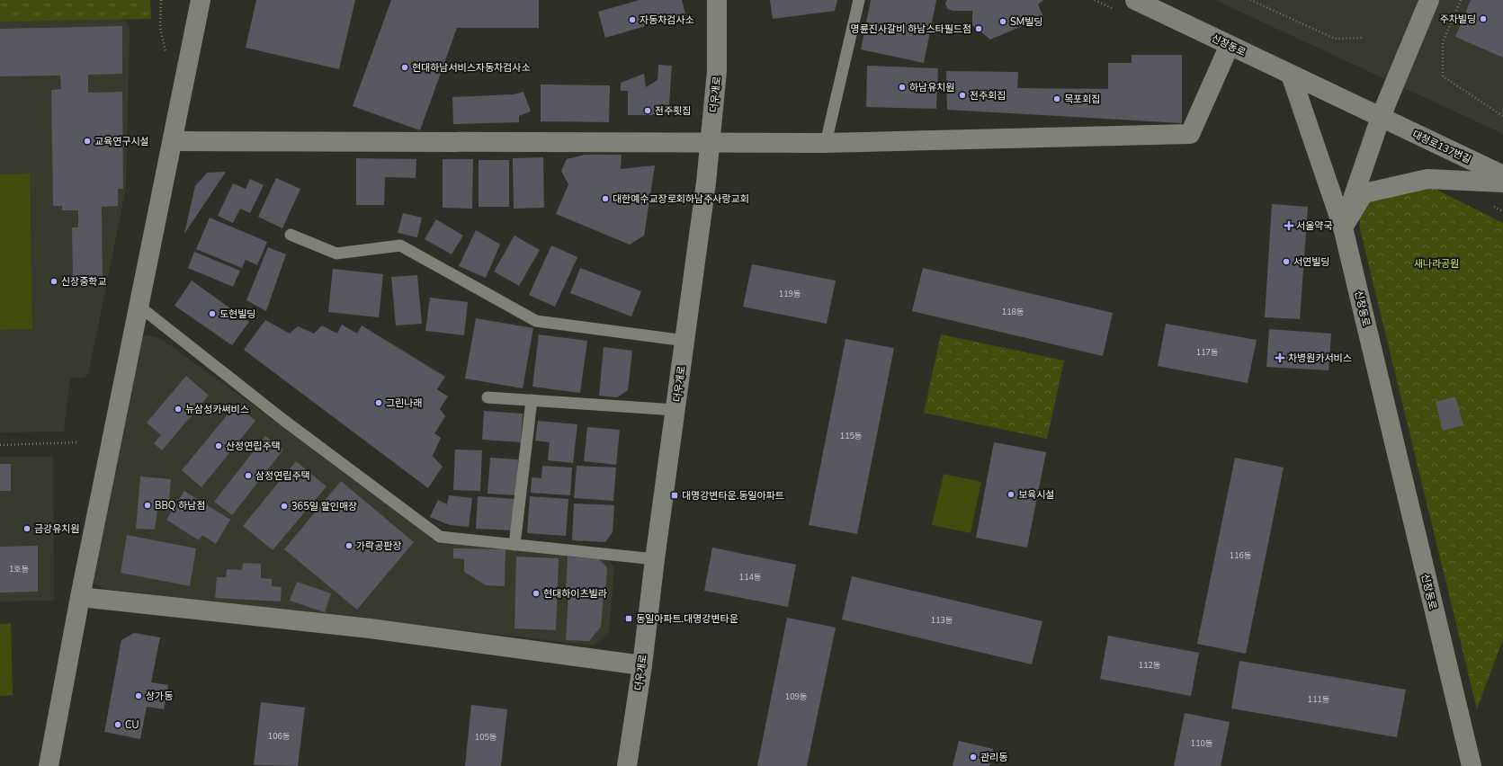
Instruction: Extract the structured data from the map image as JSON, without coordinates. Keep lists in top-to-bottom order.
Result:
{
  "streets": {
    "street": ["신장동로", "더우개로", "대청로137번길"]
  },
  "crossings": [
    ["신장동로", "대청로137번길"]
  ],
  "parks": ["새나라공원"],
  "places": {
    "other": [
      "주차빌딩",
      "자동차검사소",
      "SM빌딩",
      "명륜진사갈비 하남스타필드점",
      "현대하남서비스자동차검사소",
      "하남유치원",
      "전주회집",
      "목포회집",
      "전주횟집",
      "교육연구시설",
      "대한예수교장로회하남주사랑교회",
      "서연빌딩",
      "신장중학교",
      "도현빌딩",
      "그린나래",
      "뉴삼성카써비스",
      "산정연립주택",
      "삼정연립주택",
      "보육시설",
      "BBQ 하남점",
      "365일 할인매장",
      "금강유치원",
      "가락공판장",
      "현대하이츠빌라",
      "상가동",
      "CU",
      "관리동"
    ],
    "health": ["서울약국", "차병원카서비스"],
    "transit": ["대명강변타운.동일아파트", "동일아파트.대명강변타운"]
  },
  "house_numbers": [
    "119동",
    "118동",
    "117동",
    "115동",
    "116동",
    "1호동",
    "114동",
    "113동",
    "112동",
    "109동",
    "111동",
    "106동",
    "105동",
    "110동"
  ]
}
